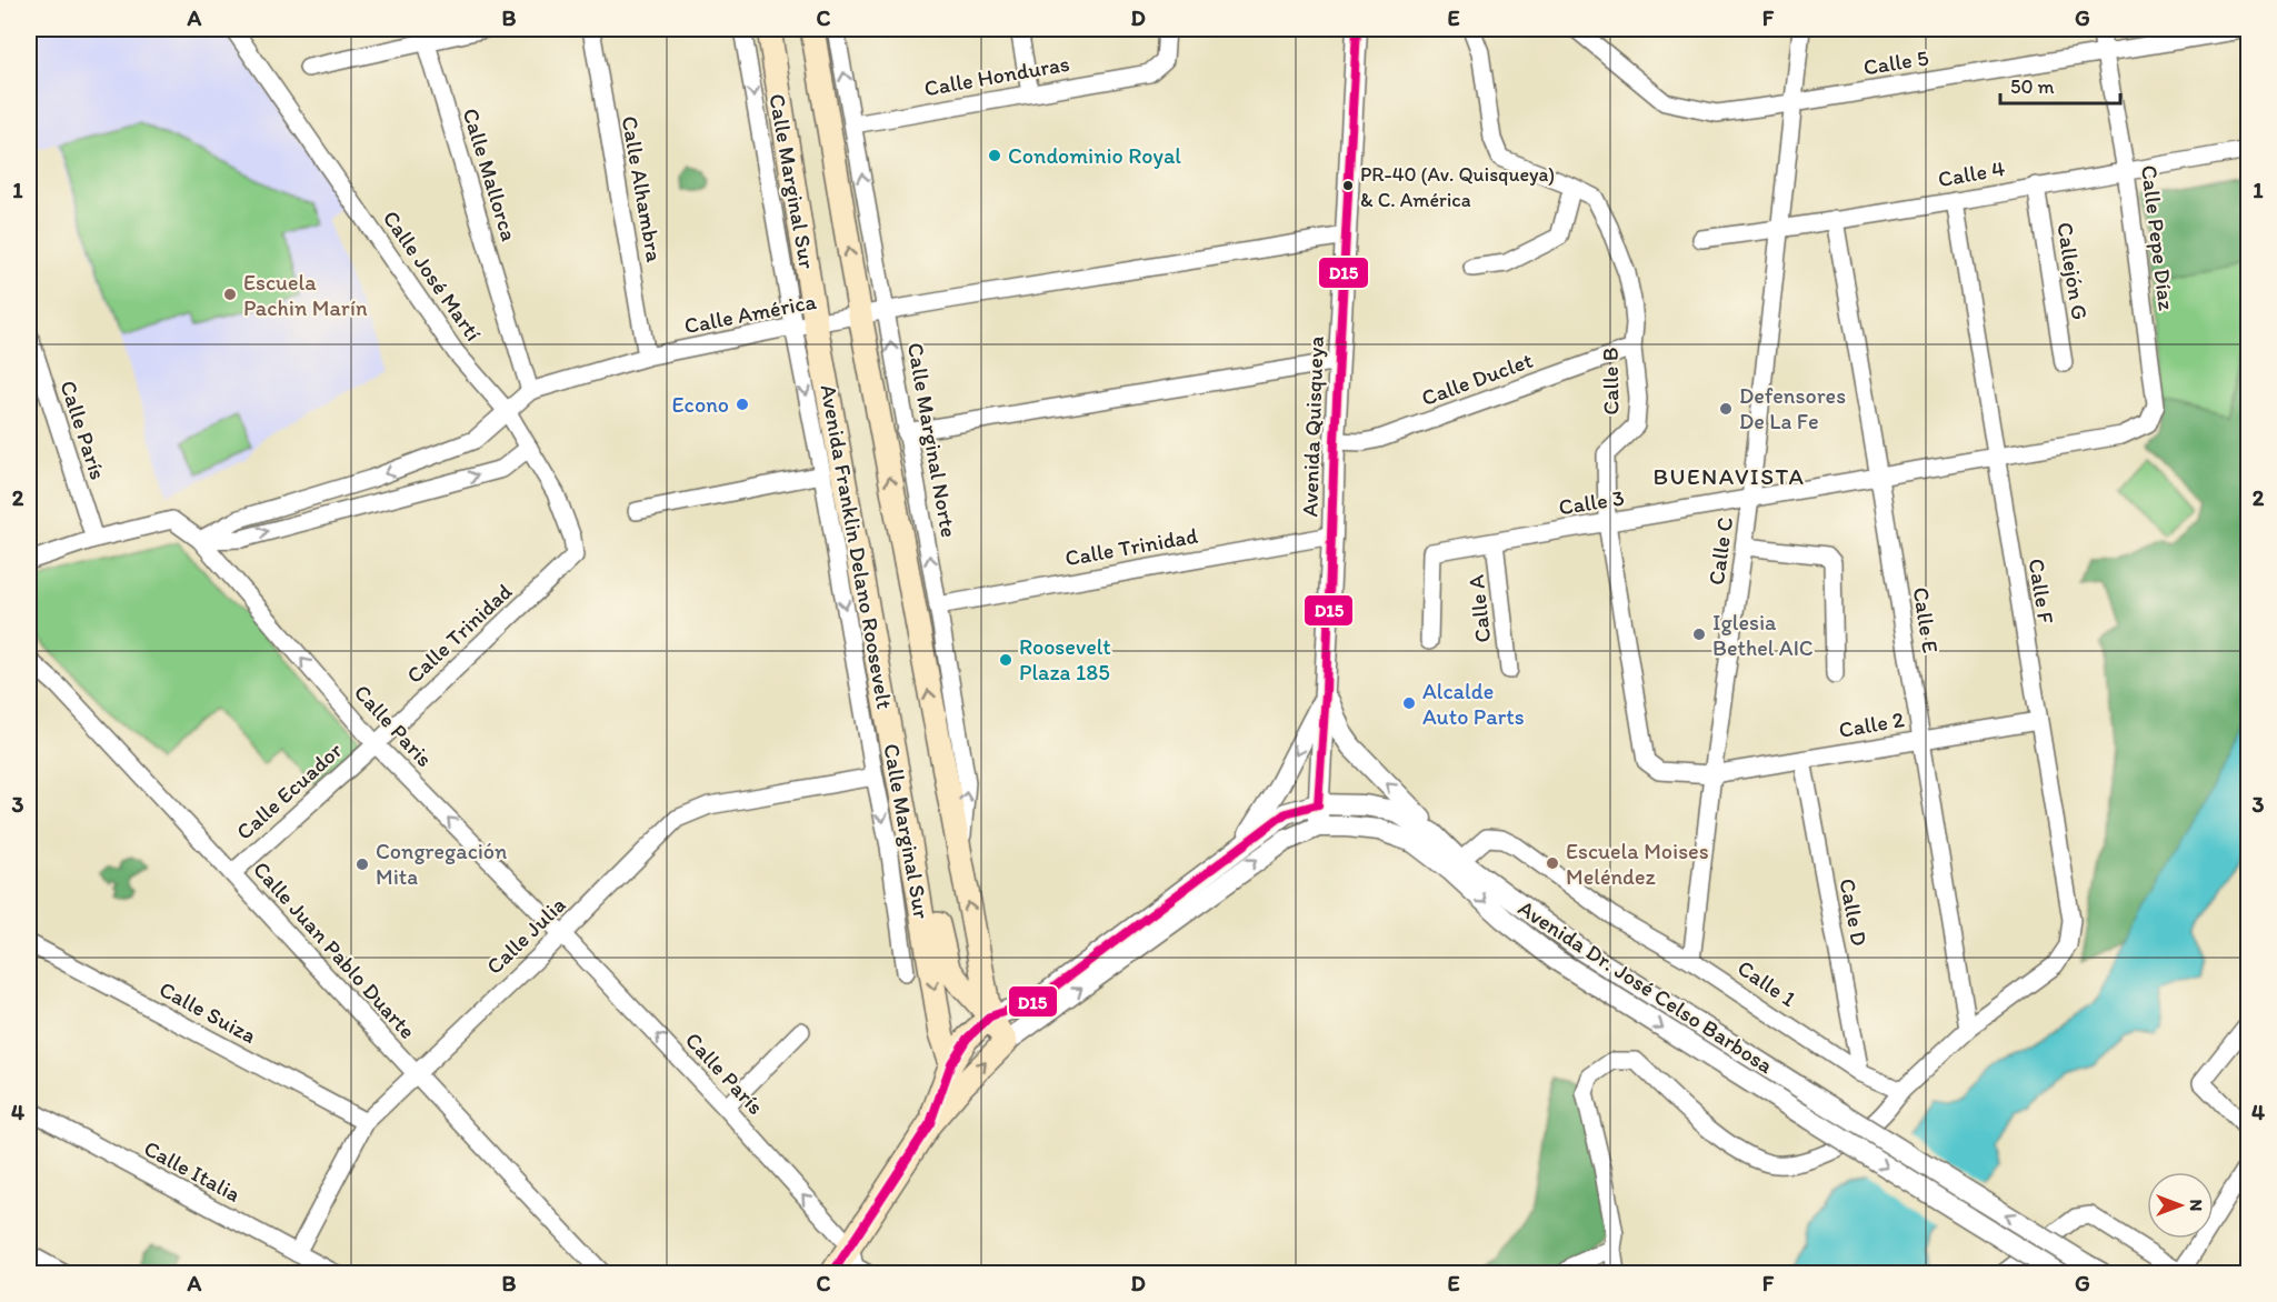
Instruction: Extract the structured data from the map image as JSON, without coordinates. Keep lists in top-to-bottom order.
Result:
{
  "streets": {
    "main road": ["Avenida Franklin Delano Roosevelt", "Avenida Dr. José Celso Barbosa"],
    "street": [
      "Calle 5",
      "Calle Honduras",
      "Calle 4",
      "Calle Mallorca",
      "Calle Marginal Sur",
      "Calle Alhambra",
      "Calle Pepe Díaz",
      "Callejón G",
      "Calle José Martí",
      "Calle América",
      "Calle Duclet",
      "Calle B",
      "Avenida Quisqueya",
      "Calle París",
      "Calle Marginal Norte",
      "Calle 3",
      "Calle Trinidad",
      "Calle C",
      "Calle F",
      "Calle A",
      "Calle E",
      "Calle 2",
      "Calle Paris",
      "Calle Ecuador",
      "Calle D",
      "Calle Julia",
      "Calle Juan Pablo Duarte",
      "Calle 1",
      "Calle Suiza",
      "Calle Italia"
    ]
  },
  "crossings": [
    ["Calle 5", "Calle Pepe Díaz"],
    ["Calle 5", "Calle C"],
    ["Calle Honduras", "Calle Marginal Norte"],
    ["Calle 4", "Calle Pepe Díaz"],
    ["Calle 4", "Callejón G"],
    ["Calle 4", "Calle C"],
    ["Calle 4", "Calle F"],
    ["Calle 4", "Calle E"],
    ["Calle Mallorca", "Calle América"],
    ["Calle Marginal Sur", "Calle América"],
    ["Calle Marginal Sur", "Avenida Franklin Delano Roosevelt"],
    ["Calle Marginal Sur", "Calle Julia"],
    ["Calle Alhambra", "Calle América"],
    ["Calle Pepe Díaz", "Calle 3"],
    ["Calle José Martí", "Calle América"],
    ["Calle José Martí", "Calle Trinidad"],
    ["Calle América", "Avenida Quisqueya"],
    ["Calle América", "Calle Marginal Norte"],
    ["Calle América", "Avenida Franklin Delano Roosevelt"],
    ["Calle América", "Calle Paris"],
    ["Calle Duclet", "Calle B"],
    ["Calle Duclet", "Avenida Quisqueya"],
    ["Calle B", "Calle 3"],
    ["Calle B", "Calle C"],
    ["Calle B", "Calle 2"],
    ["Avenida Quisqueya", "Calle Trinidad"],
    ["Avenida Quisqueya", "Avenida Dr. José Celso Barbosa"],
    ["Calle París", "Calle Paris"],
    ["Calle París", "Calle Julia"],
    ["Calle París", "Avenida Dr. José Celso Barbosa"],
    ["Calle Marginal Norte", "Avenida Franklin Delano Roosevelt"],
    ["Calle Marginal Norte", "Calle Trinidad"],
    ["Calle 3", "Calle C"],
    ["Calle 3", "Calle F"],
    ["Calle 3", "Calle A"],
    ["Calle 3", "Calle E"],
    ["Avenida Franklin Delano Roosevelt", "Avenida Dr. José Celso Barbosa"],
    ["Calle Trinidad", "Calle Paris"],
    ["Calle Trinidad", "Calle Ecuador"],
    ["Calle C", "Calle 2"],
    ["Calle C", "Calle 1"],
    ["Calle F", "Calle E"],
    ["Calle F", "Calle 2"],
    ["Calle E", "Calle 2"],
    ["Calle 2", "Calle D"],
    ["Calle Paris", "Calle Ecuador"],
    ["Calle Paris", "Calle Julia"],
    ["Calle Ecuador", "Calle Juan Pablo Duarte"],
    ["Calle D", "Calle 1"],
    ["Calle Julia", "Calle Juan Pablo Duarte"],
    ["Calle Julia", "Calle Suiza"],
    ["Calle Julia", "Calle Italia"],
    ["Calle 1", "Avenida Dr. José Celso Barbosa"]
  ],
  "one_way": [
    "Calle Marginal Sur",
    "Calle París",
    "Calle Marginal Norte",
    "Calle Paris"
  ],
  "districts": ["BUENAVISTA"],
  "places": [
    "Condominio Royal",
    "PR-40 (Av. Quisqueya) & C. América",
    "Escuela Pachin Marín",
    "Econo",
    "Defensores De La Fe",
    "Iglesia Bethel AIC",
    "Roosevelt Plaza 185",
    "Alcalde Auto Parts",
    "Escuela Moises Meléndez",
    "Congregación Mita"
  ],
  "lines": ["transit line D15"],
  "scale_bar": "50 m",
  "north": "right",
  "grid": {
    "columns": [
      "A",
      "B",
      "C",
      "D",
      "E",
      "F",
      "G"
    ],
    "rows": [
      "1",
      "2",
      "3",
      "4"
    ]
  }
}
